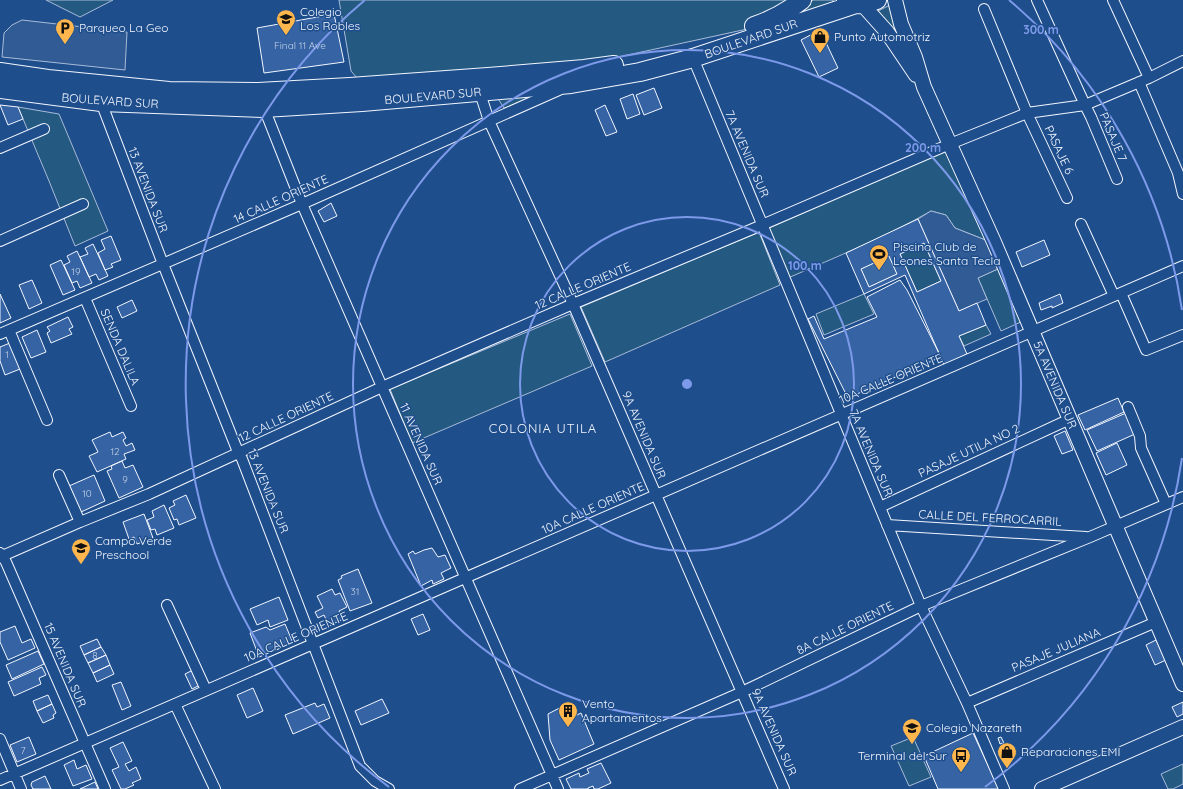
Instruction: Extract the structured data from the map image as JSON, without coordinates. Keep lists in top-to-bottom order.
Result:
{
  "streets": {
    "highway": ["BOULEVARD SUR"],
    "street": [
      "PASAJE 7",
      "PASAJE 6",
      "7A AVENIDA SUR",
      "13 AVENIDA SUR",
      "14 CALLE ORIENTE",
      "12 CALLE ORIENTE",
      "SENDA DALILA",
      "10A CALLE ORIENTE",
      "5A AVENIDA SUR",
      "9A AVENIDA SUR",
      "11 AVENIDA SUR",
      "PASAJE UTILA NO 2",
      "CALLE DEL FERROCARRIL",
      "8A CALLE ORIENTE",
      "PASAJE JULIANA",
      "15 AVENIDA SUR"
    ]
  },
  "crossings": [
    ["BOULEVARD SUR", "7A AVENIDA SUR"],
    ["BOULEVARD SUR", "13 AVENIDA SUR"],
    ["BOULEVARD SUR", "14 CALLE ORIENTE"],
    ["BOULEVARD SUR", "5A AVENIDA SUR"],
    ["BOULEVARD SUR", "9A AVENIDA SUR"],
    ["BOULEVARD SUR", "11 AVENIDA SUR"],
    ["PASAJE 7", "12 CALLE ORIENTE"],
    ["PASAJE 6", "12 CALLE ORIENTE"],
    ["7A AVENIDA SUR", "12 CALLE ORIENTE"],
    ["7A AVENIDA SUR", "10A CALLE ORIENTE"],
    ["7A AVENIDA SUR", "PASAJE UTILA NO 2"],
    ["7A AVENIDA SUR", "CALLE DEL FERROCARRIL"],
    ["7A AVENIDA SUR", "8A CALLE ORIENTE"],
    ["7A AVENIDA SUR", "PASAJE JULIANA"],
    ["13 AVENIDA SUR", "14 CALLE ORIENTE"],
    ["13 AVENIDA SUR", "12 CALLE ORIENTE"],
    ["13 AVENIDA SUR", "10A CALLE ORIENTE"],
    ["14 CALLE ORIENTE", "SENDA DALILA"],
    ["14 CALLE ORIENTE", "9A AVENIDA SUR"],
    ["14 CALLE ORIENTE", "11 AVENIDA SUR"],
    ["12 CALLE ORIENTE", "5A AVENIDA SUR"],
    ["12 CALLE ORIENTE", "9A AVENIDA SUR"],
    ["12 CALLE ORIENTE", "11 AVENIDA SUR"],
    ["12 CALLE ORIENTE", "15 AVENIDA SUR"],
    ["10A CALLE ORIENTE", "5A AVENIDA SUR"],
    ["10A CALLE ORIENTE", "9A AVENIDA SUR"],
    ["10A CALLE ORIENTE", "11 AVENIDA SUR"],
    ["10A CALLE ORIENTE", "15 AVENIDA SUR"],
    ["5A AVENIDA SUR", "PASAJE UTILA NO 2"],
    ["5A AVENIDA SUR", "8A CALLE ORIENTE"],
    ["5A AVENIDA SUR", "PASAJE JULIANA"],
    ["9A AVENIDA SUR", "8A CALLE ORIENTE"],
    ["11 AVENIDA SUR", "8A CALLE ORIENTE"],
    ["CALLE DEL FERROCARRIL", "8A CALLE ORIENTE"]
  ],
  "districts": ["COLONIA UTILA"],
  "places": {
    "school or university": ["Colegio Los Robles", "Campo Verde Preschool", "Colegio Nazareth"],
    "parking": ["Parqueo La Geo"],
    "shop": ["Punto Automotriz", "Reparaciones EMI"],
    "sports": ["Piscina Club de Leones Santa Tecla"],
    "building": ["Vento Apartamentos"],
    "bus stop": ["Terminal del Sur"]
  },
  "house_numbers": [
    "Final 11 Ave",
    "19",
    "1",
    "12",
    "9",
    "10",
    "31",
    "8",
    "7"
  ],
  "rings": ["300 m", "200 m", "100 m"]
}
